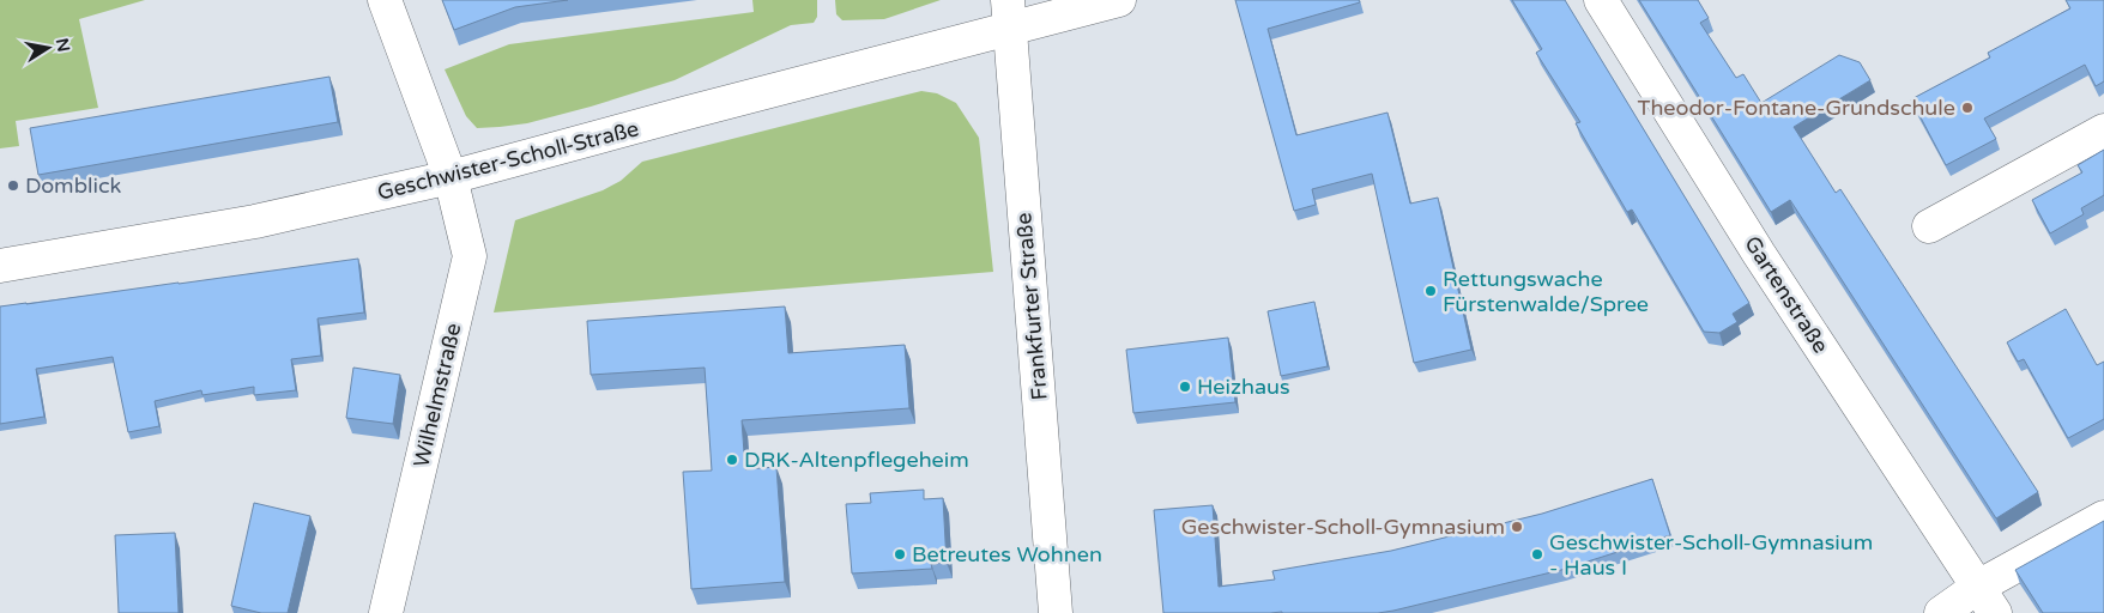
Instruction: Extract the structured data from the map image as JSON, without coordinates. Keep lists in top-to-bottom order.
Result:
{
  "streets": {
    "street": [
      "Geschwister-Scholl-Straße",
      "Gartenstraße",
      "Frankfurter Straße",
      "Wilhelmstraße"
    ]
  },
  "crossings": [
    ["Geschwister-Scholl-Straße", "Frankfurter Straße"],
    ["Geschwister-Scholl-Straße", "Wilhelmstraße"]
  ],
  "places": [
    "Theodor-Fontane-Grundschule",
    "Domblick",
    "Rettungswache Fürstenwalde/Spree",
    "Heizhaus",
    "DRK-Altenpflegeheim",
    "Geschwister-Scholl-Gymnasium",
    "Betreutes Wohnen",
    "Geschwister-Scholl-Gymnasium - Haus I"
  ],
  "north": "right"
}
